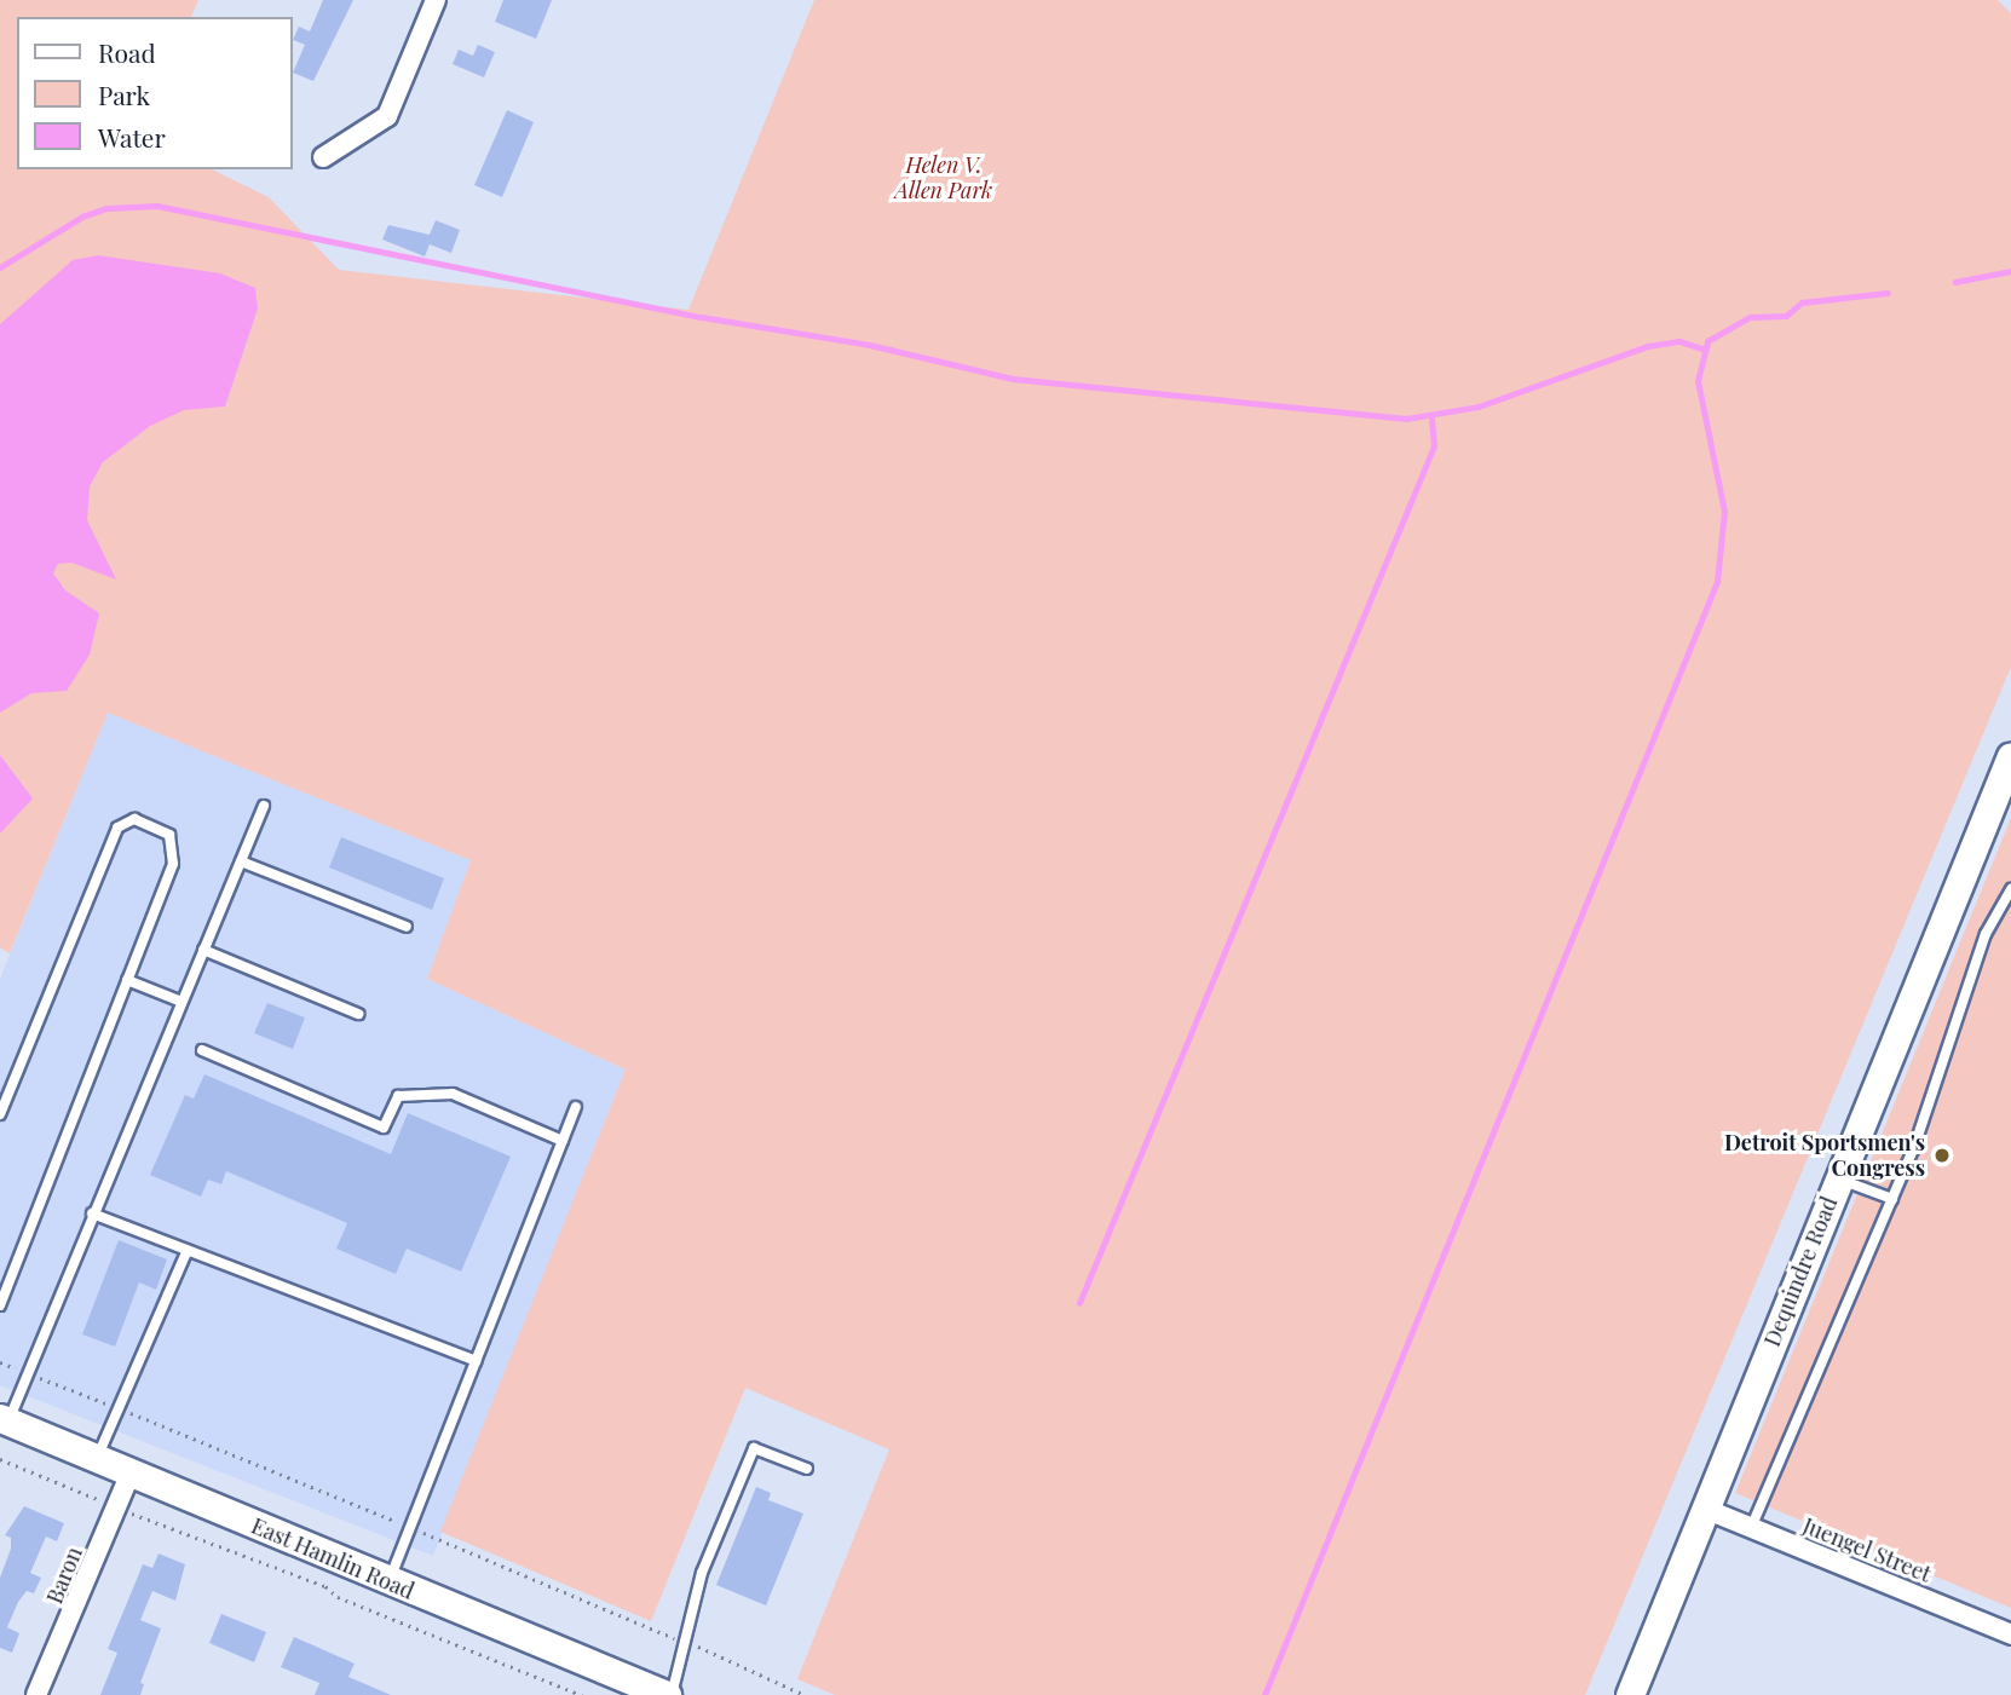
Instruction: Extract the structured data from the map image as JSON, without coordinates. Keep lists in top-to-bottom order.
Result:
{
  "streets": {
    "main road": ["Dequindre Road", "East Hamlin Road"],
    "street": ["Juengel Street", "Baron"]
  },
  "crossings": [
    ["Dequindre Road", "Juengel Street"],
    ["East Hamlin Road", "Baron"]
  ],
  "parks": ["Helen V. Allen Park"],
  "places": ["Detroit Sportsmen's Congress"],
  "legend": ["Road", "Park", "Water"]
}
